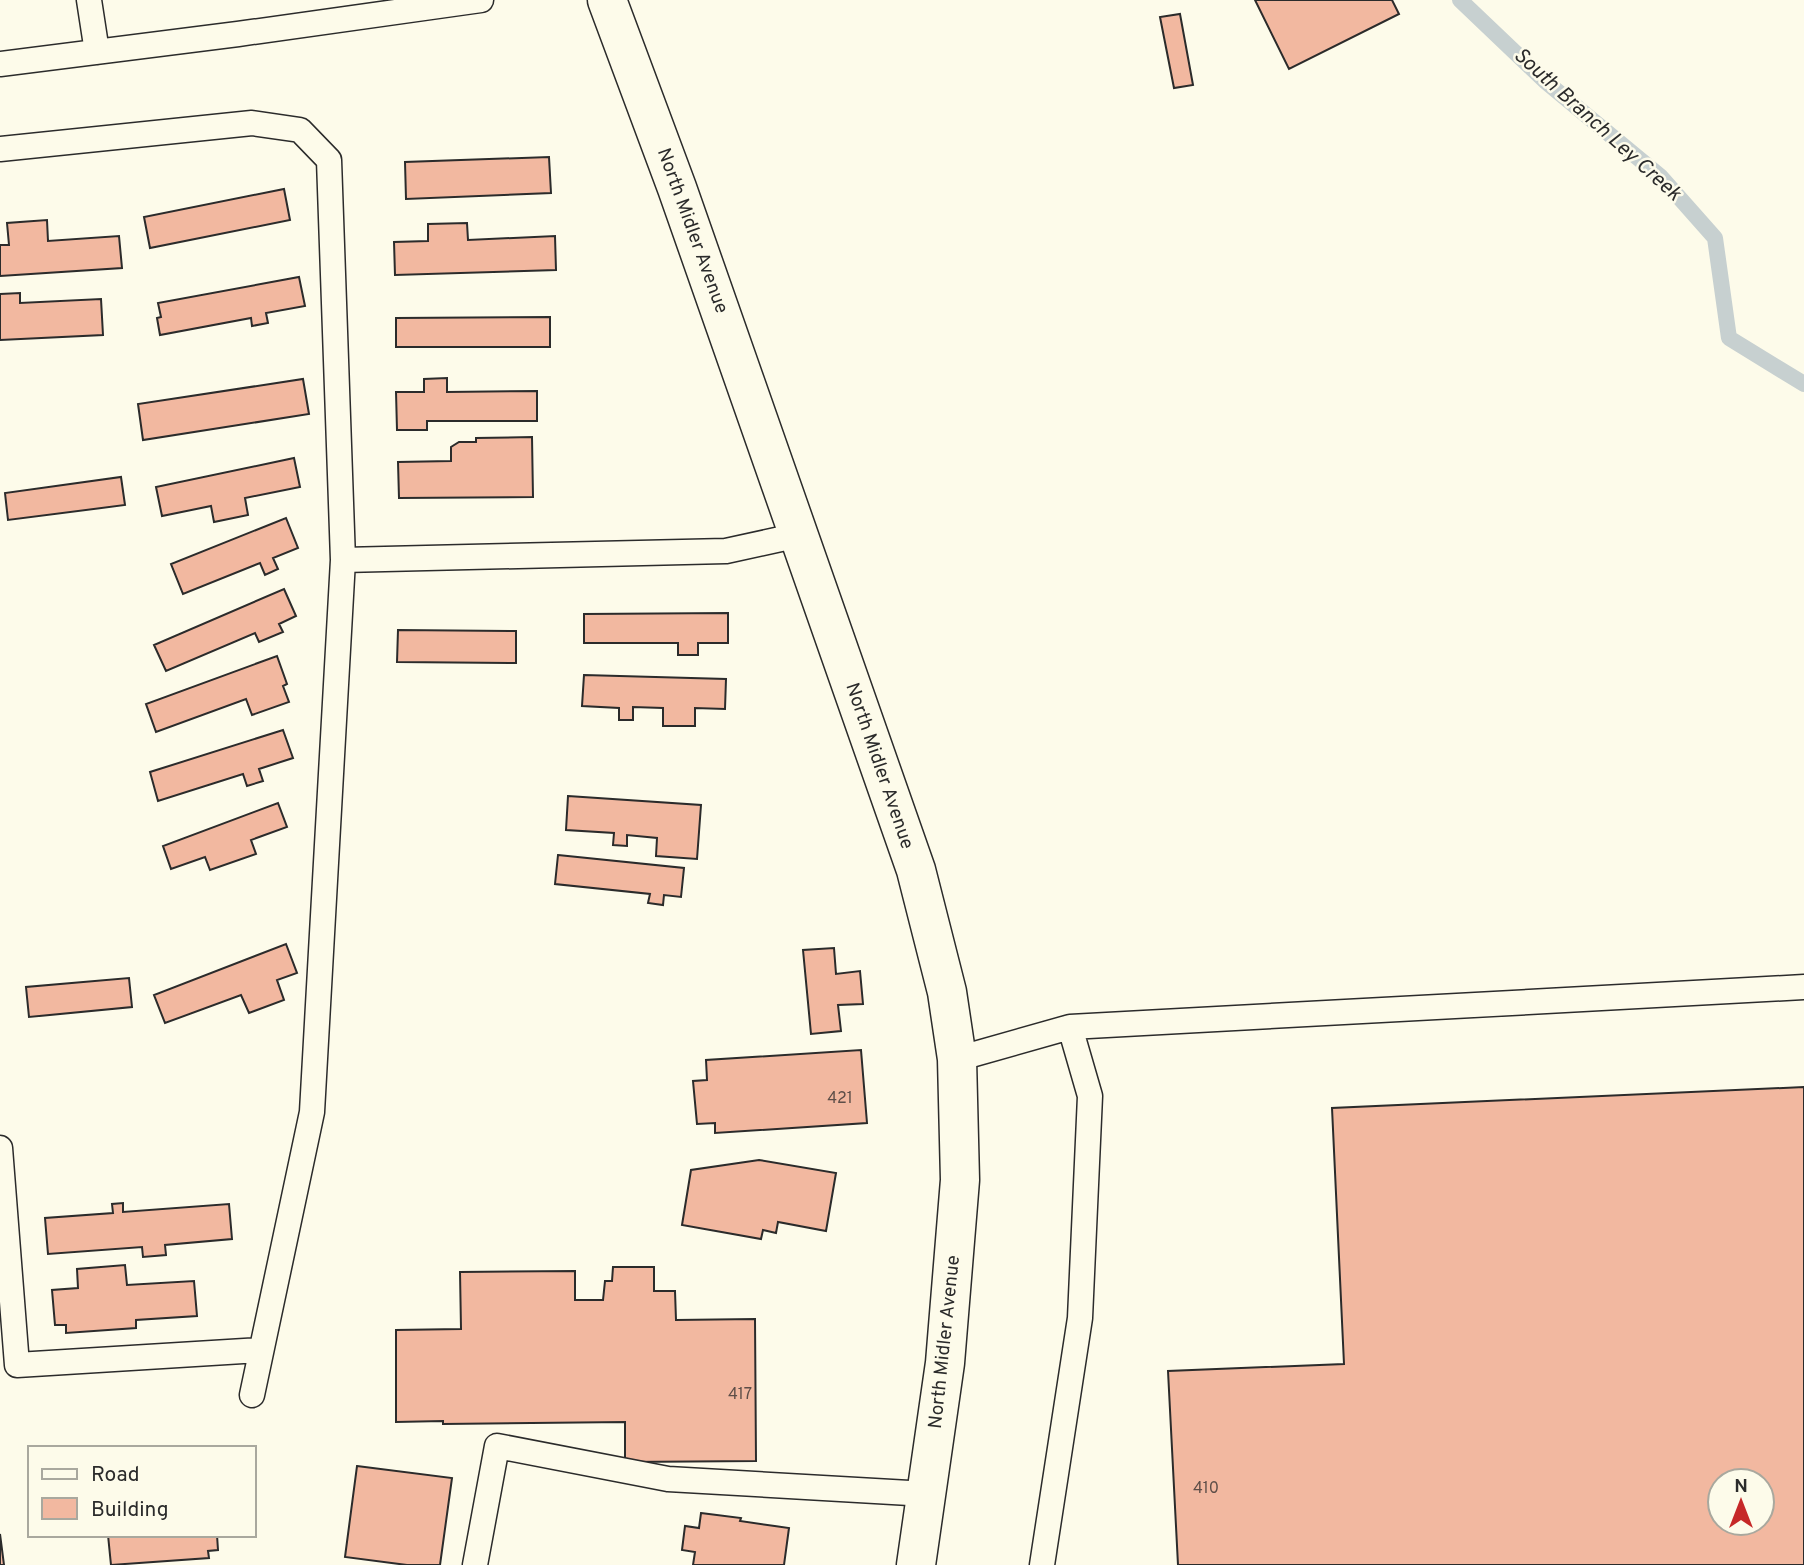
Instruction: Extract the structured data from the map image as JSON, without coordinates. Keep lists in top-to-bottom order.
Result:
{
  "streets": {
    "street": ["North Midler Avenue"]
  },
  "water": ["South Branch Ley Creek"],
  "house_numbers": ["421", "417", "410"],
  "legend": ["Road", "Building"],
  "north": "top"
}
